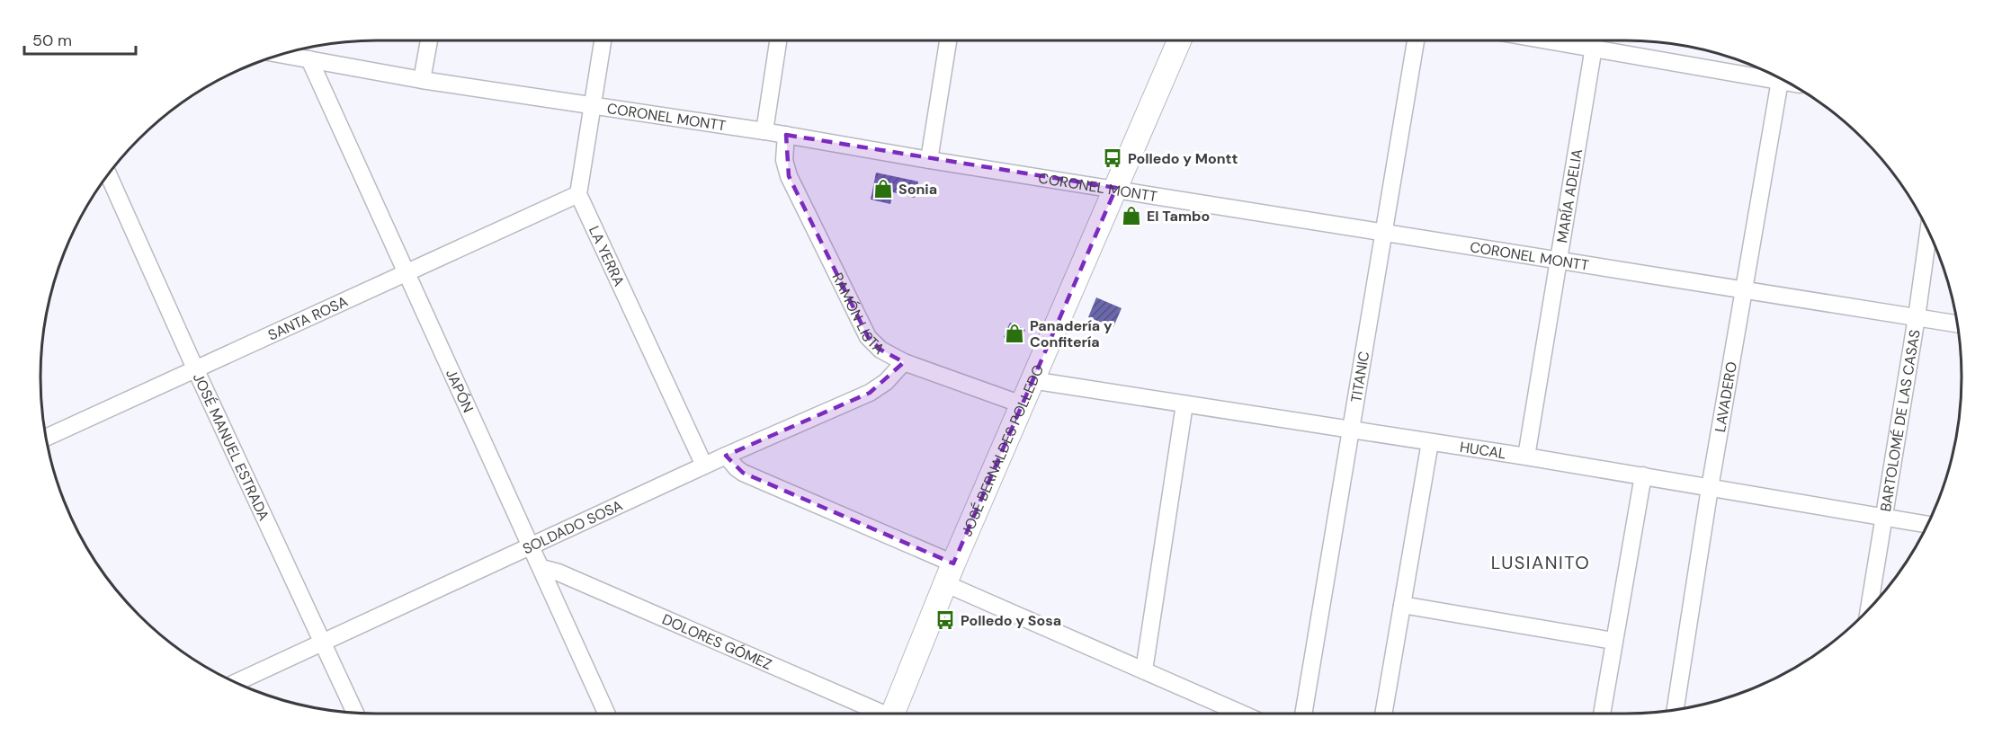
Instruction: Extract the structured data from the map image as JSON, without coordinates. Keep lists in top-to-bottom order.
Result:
{
  "streets": {
    "main road": ["JOSÉ BERNALDES POLLEDO"],
    "street": [
      "CORONEL MONTT",
      "MARÍA ADELIA",
      "LA YERRA",
      "RAMÓN LISTA",
      "SANTA ROSA",
      "TITANIC",
      "JAPÓN",
      "LAVADERO",
      "BARTOLOMÉ DE LAS CASAS",
      "JOSÉ MANUEL ESTRADA",
      "HUCAL",
      "SOLDADO SOSA",
      "DOLORES GÓMEZ"
    ]
  },
  "crossings": [
    ["CORONEL MONTT", "MARÍA ADELIA"],
    ["CORONEL MONTT", "RAMÓN LISTA"],
    ["CORONEL MONTT", "TITANIC"],
    ["CORONEL MONTT", "JAPÓN"],
    ["CORONEL MONTT", "LAVADERO"],
    ["CORONEL MONTT", "BARTOLOMÉ DE LAS CASAS"],
    ["CORONEL MONTT", "JOSÉ BERNALDES POLLEDO"],
    ["MARÍA ADELIA", "HUCAL"],
    ["LA YERRA", "SANTA ROSA"],
    ["LA YERRA", "SOLDADO SOSA"],
    ["RAMÓN LISTA", "JOSÉ BERNALDES POLLEDO"],
    ["RAMÓN LISTA", "SOLDADO SOSA"],
    ["SANTA ROSA", "JAPÓN"],
    ["SANTA ROSA", "JOSÉ MANUEL ESTRADA"],
    ["TITANIC", "HUCAL"],
    ["JAPÓN", "SOLDADO SOSA"],
    ["JAPÓN", "DOLORES GÓMEZ"],
    ["LAVADERO", "HUCAL"],
    ["BARTOLOMÉ DE LAS CASAS", "HUCAL"],
    ["JOSÉ MANUEL ESTRADA", "SOLDADO SOSA"],
    ["JOSÉ BERNALDES POLLEDO", "HUCAL"]
  ],
  "districts": ["LUSIANITO"],
  "places": {
    "bus stop": ["Polledo y Montt", "Polledo y Sosa"],
    "shop": ["Sonia", "El Tambo", "Panadería y Confitería"]
  },
  "scale_bar": "50 m"
}
